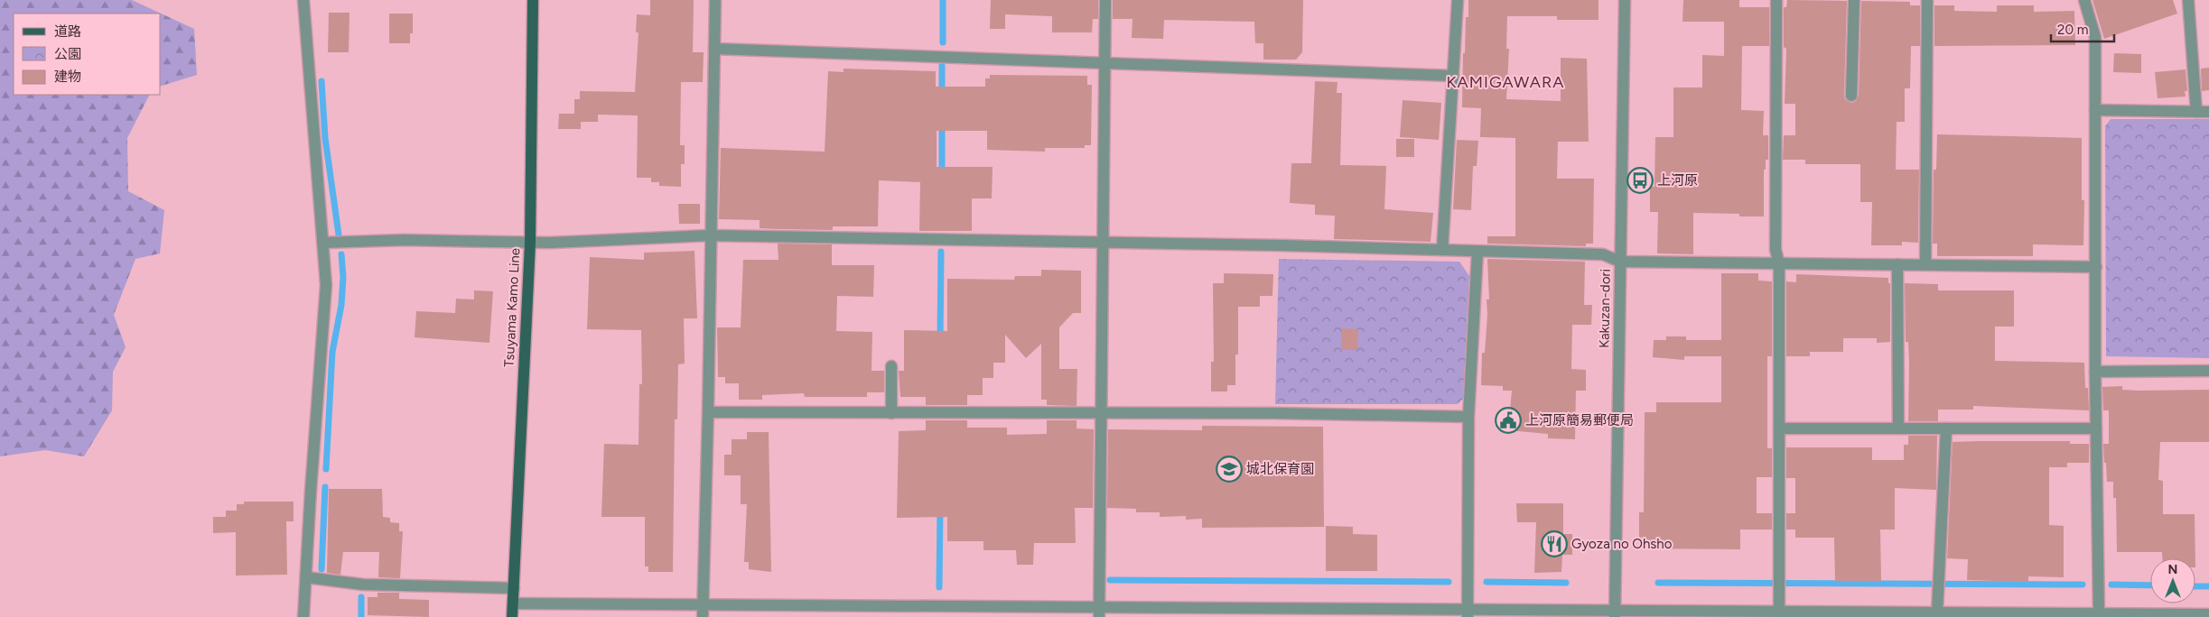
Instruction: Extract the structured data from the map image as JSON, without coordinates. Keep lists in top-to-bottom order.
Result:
{
  "streets": {
    "main road": ["Tsuyama Kamo Line"],
    "street": ["Kakuzan-dori"]
  },
  "districts": ["KAMIGAWARA"],
  "places": {
    "bus stop": ["上河原"],
    "public building": ["上河原簡易郵便局"],
    "school or university": ["城北保育園"],
    "restaurant": ["Gyoza no Ohsho"]
  },
  "legend": ["道路", "公園", "建物"],
  "scale_bar": "20 m",
  "north": "top"
}
